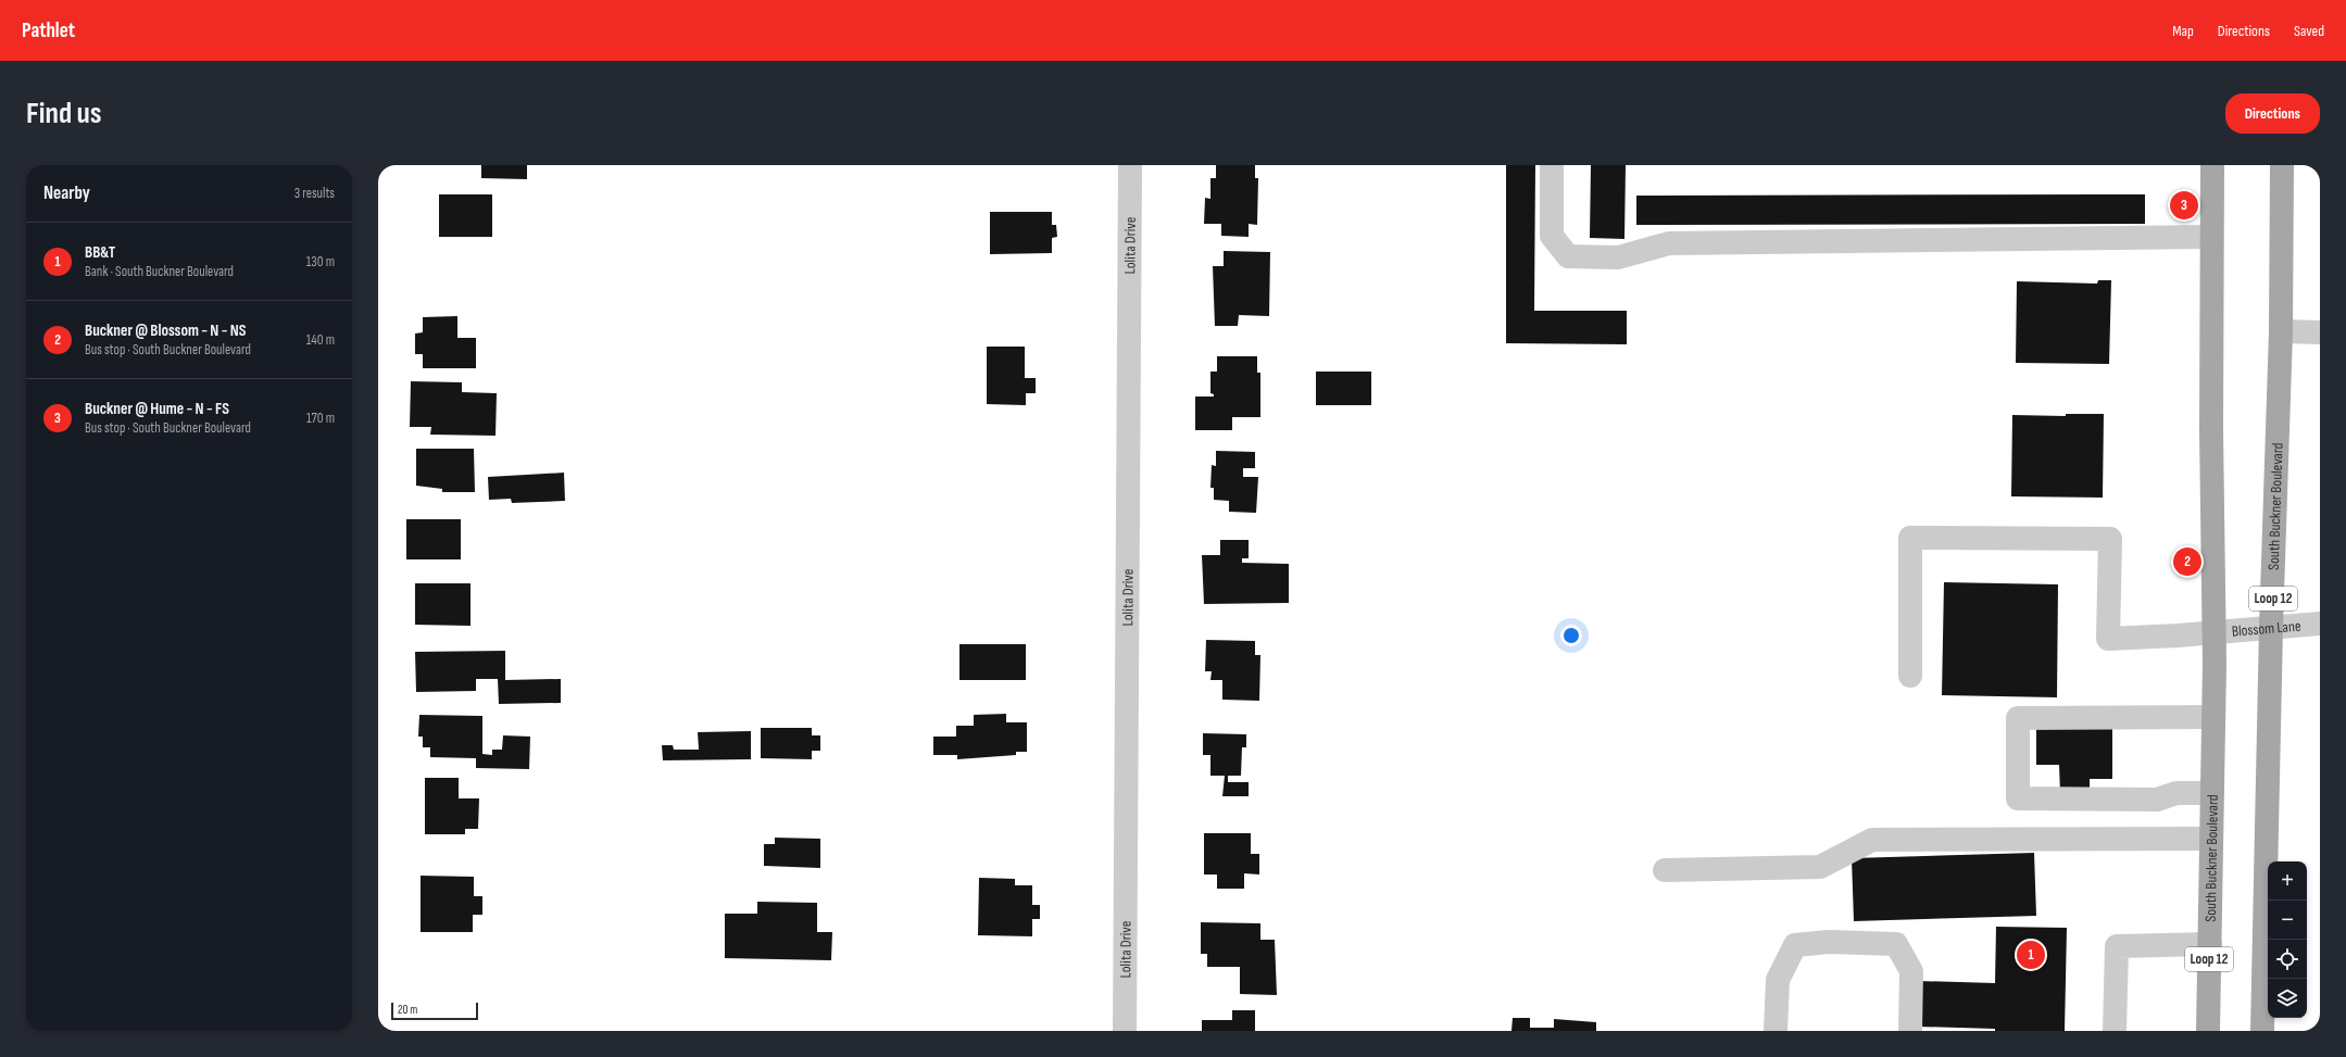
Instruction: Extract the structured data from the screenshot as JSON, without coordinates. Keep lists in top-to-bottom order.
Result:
{
  "streets": {
    "main road": ["South Buckner Boulevard", "Loop 12"],
    "street": ["Lolita Drive", "Blossom Lane"]
  },
  "crossings": [
    ["South Buckner Boulevard", "Blossom Lane"]
  ],
  "scale_bar": "20 m",
  "page": {
    "header": "Pathlet",
    "nav": ["Map", "Directions", "Saved"],
    "buttons": "Directions",
    "title": "Find us",
    "heading": ["Nearby", "3 results"],
    "pins": ["3", "2", "1"],
    "list": [
      {
        "mark": "1",
        "name": "BB&T",
        "note": "Bank · South Buckner Boulevard",
        "value": "130 m"
      },
      {
        "mark": "2",
        "name": "Buckner @ Blossom - N - NS",
        "note": "Bus stop · South Buckner Boulevard",
        "value": "140 m"
      },
      {
        "mark": "3",
        "name": "Buckner @ Hume - N - FS",
        "note": "Bus stop · South Buckner Boulevard",
        "value": "170 m"
      }
    ],
    "map_buttons": ["+", "−"],
    "scale": "20 m"
  }
}
